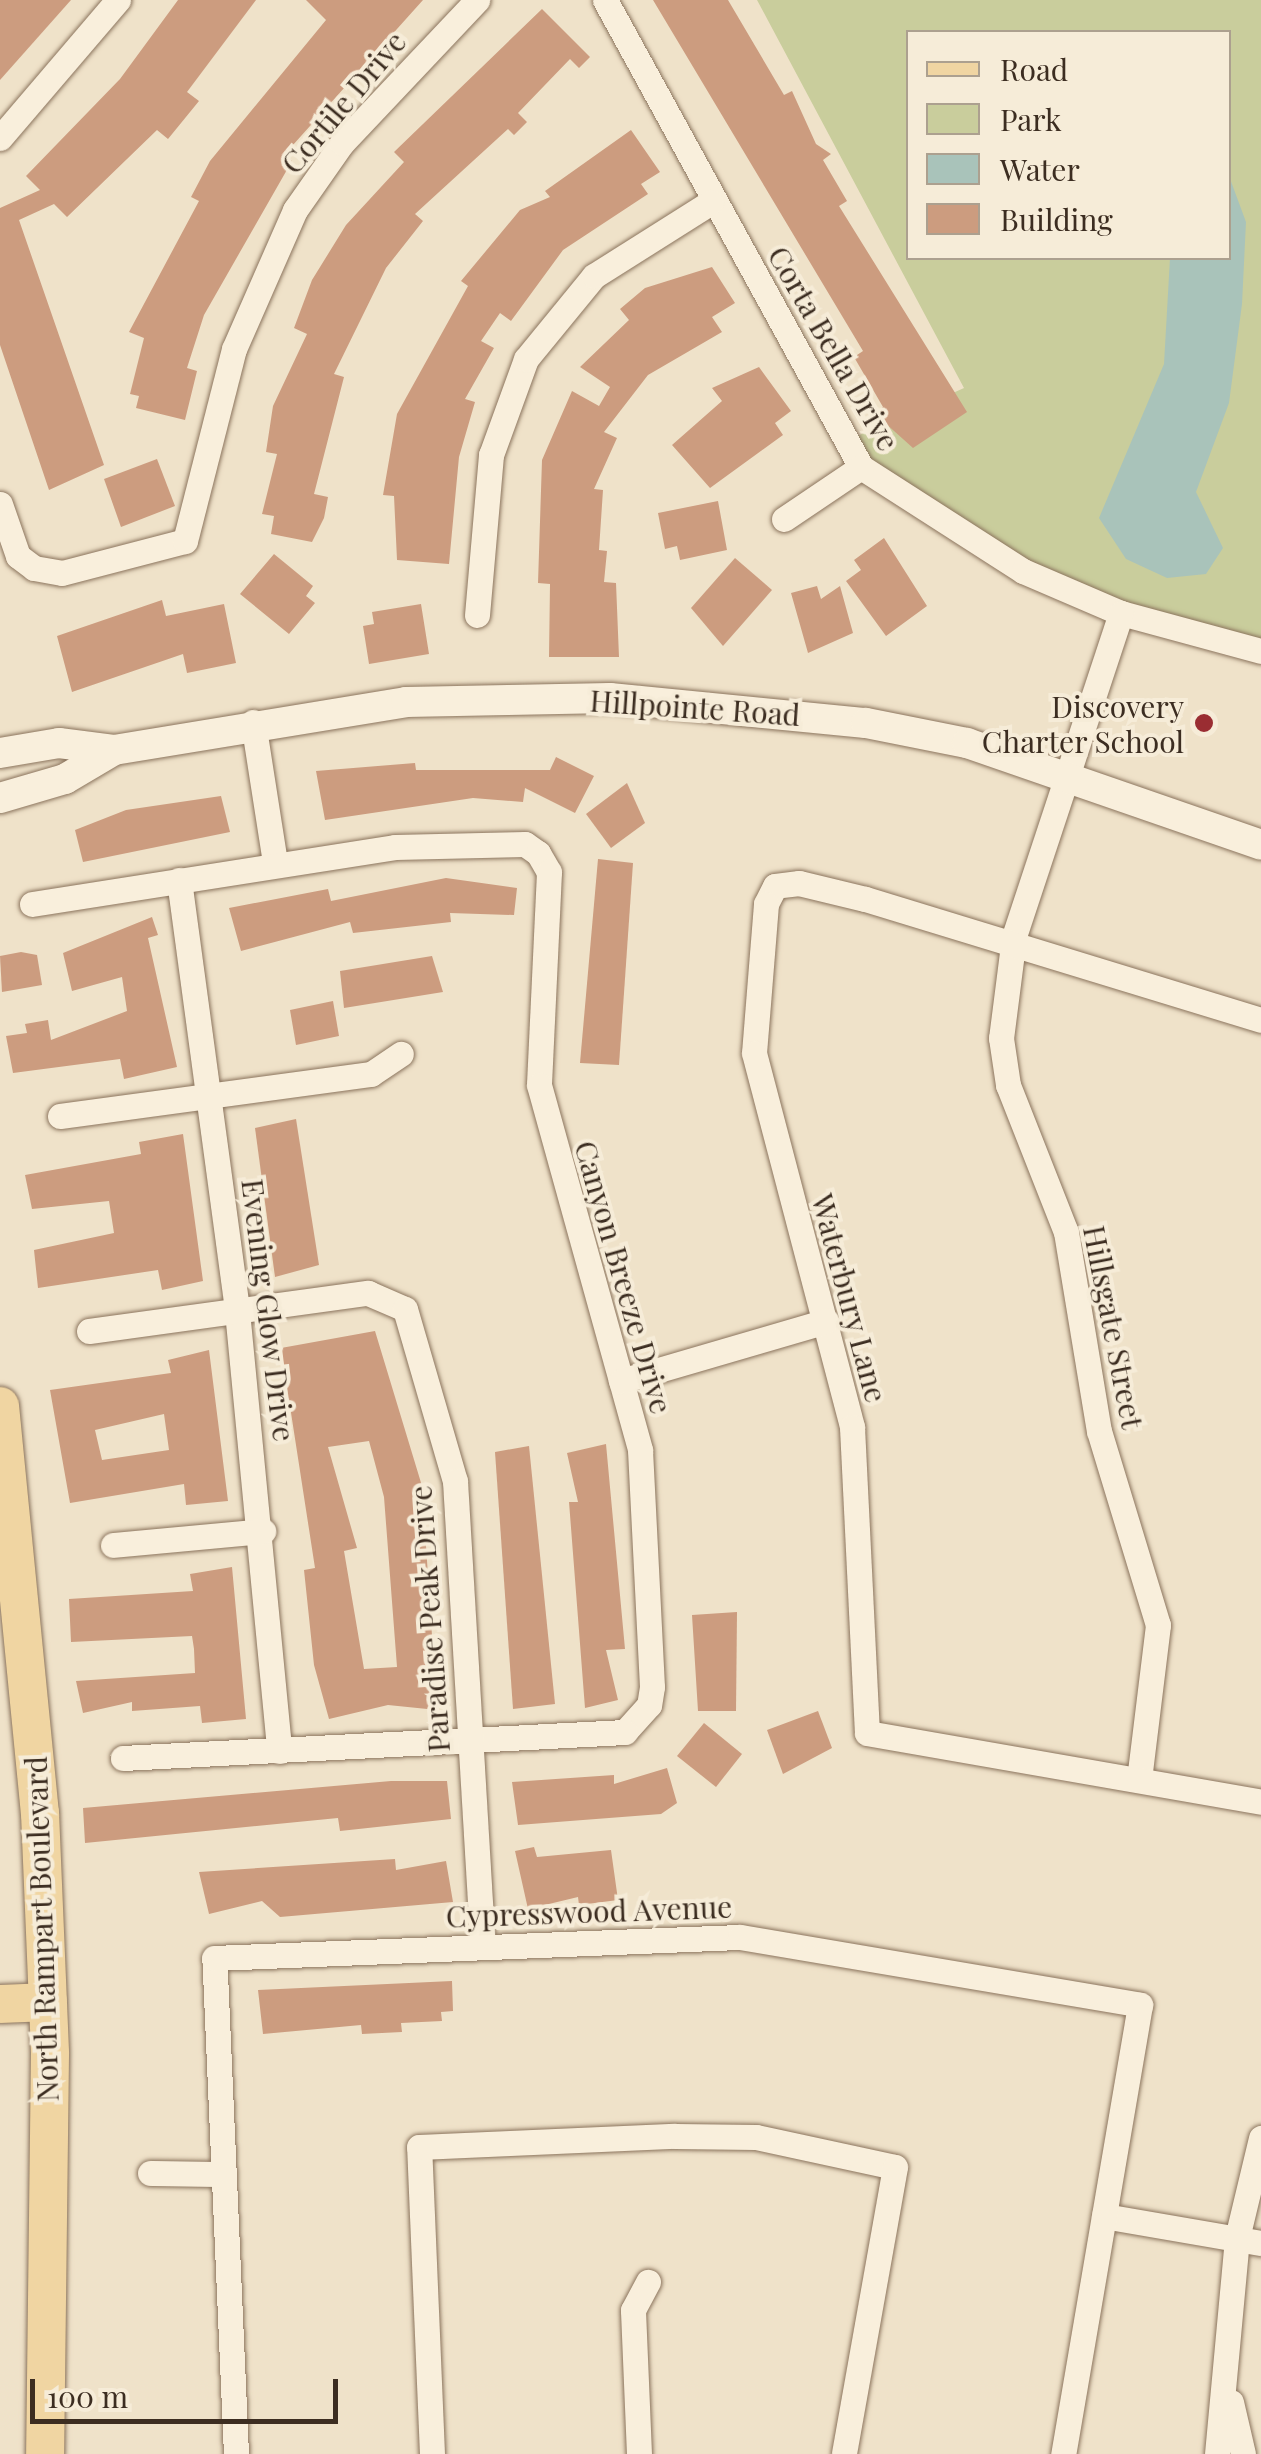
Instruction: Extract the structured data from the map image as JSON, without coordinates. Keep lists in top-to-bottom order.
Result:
{
  "streets": {
    "main road": ["North Rampart Boulevard"],
    "street": [
      "Cortile Drive",
      "Corta Bella Drive",
      "Hillpointe Road",
      "Canyon Breeze Drive",
      "Waterbury Lane",
      "Evening Glow Drive",
      "Hillsgate Street",
      "Paradise Peak Drive",
      "Cypresswood Avenue"
    ]
  },
  "crossings": [
    ["Corta Bella Drive", "Hillsgate Street"],
    ["Hillpointe Road", "Hillsgate Street"],
    ["Canyon Breeze Drive", "Paradise Peak Drive"],
    ["Waterbury Lane", "Hillsgate Street"],
    ["Evening Glow Drive", "Paradise Peak Drive"],
    ["Paradise Peak Drive", "Cypresswood Avenue"]
  ],
  "places": ["Discovery Charter School"],
  "legend": [
    "Road",
    "Park",
    "Water",
    "Building"
  ],
  "scale_bar": "100 m"
}
